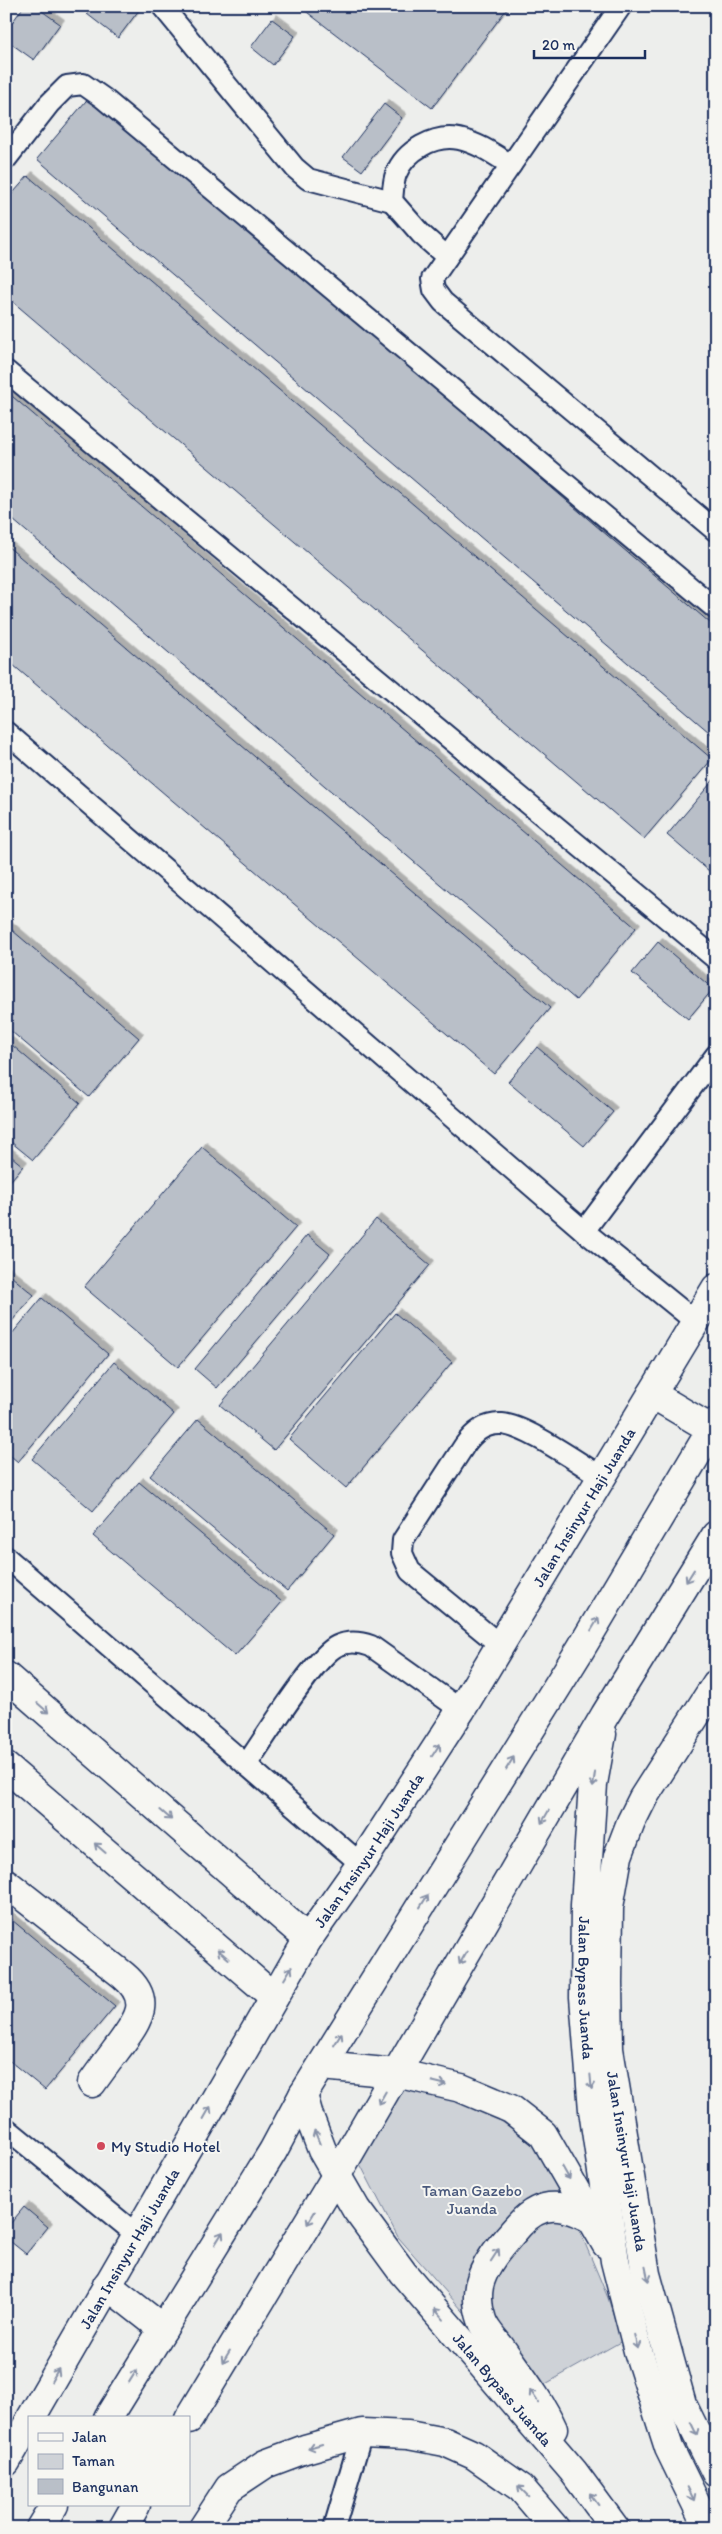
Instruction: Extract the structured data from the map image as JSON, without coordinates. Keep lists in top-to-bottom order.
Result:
{
  "streets": {
    "main road": ["Jalan Insinyur Haji Juanda", "Jalan Bypass Juanda"]
  },
  "parks": ["Taman Gazebo Juanda"],
  "places": ["My Studio Hotel"],
  "legend": ["Jalan", "Taman", "Bangunan"],
  "scale_bar": "20 m"
}
